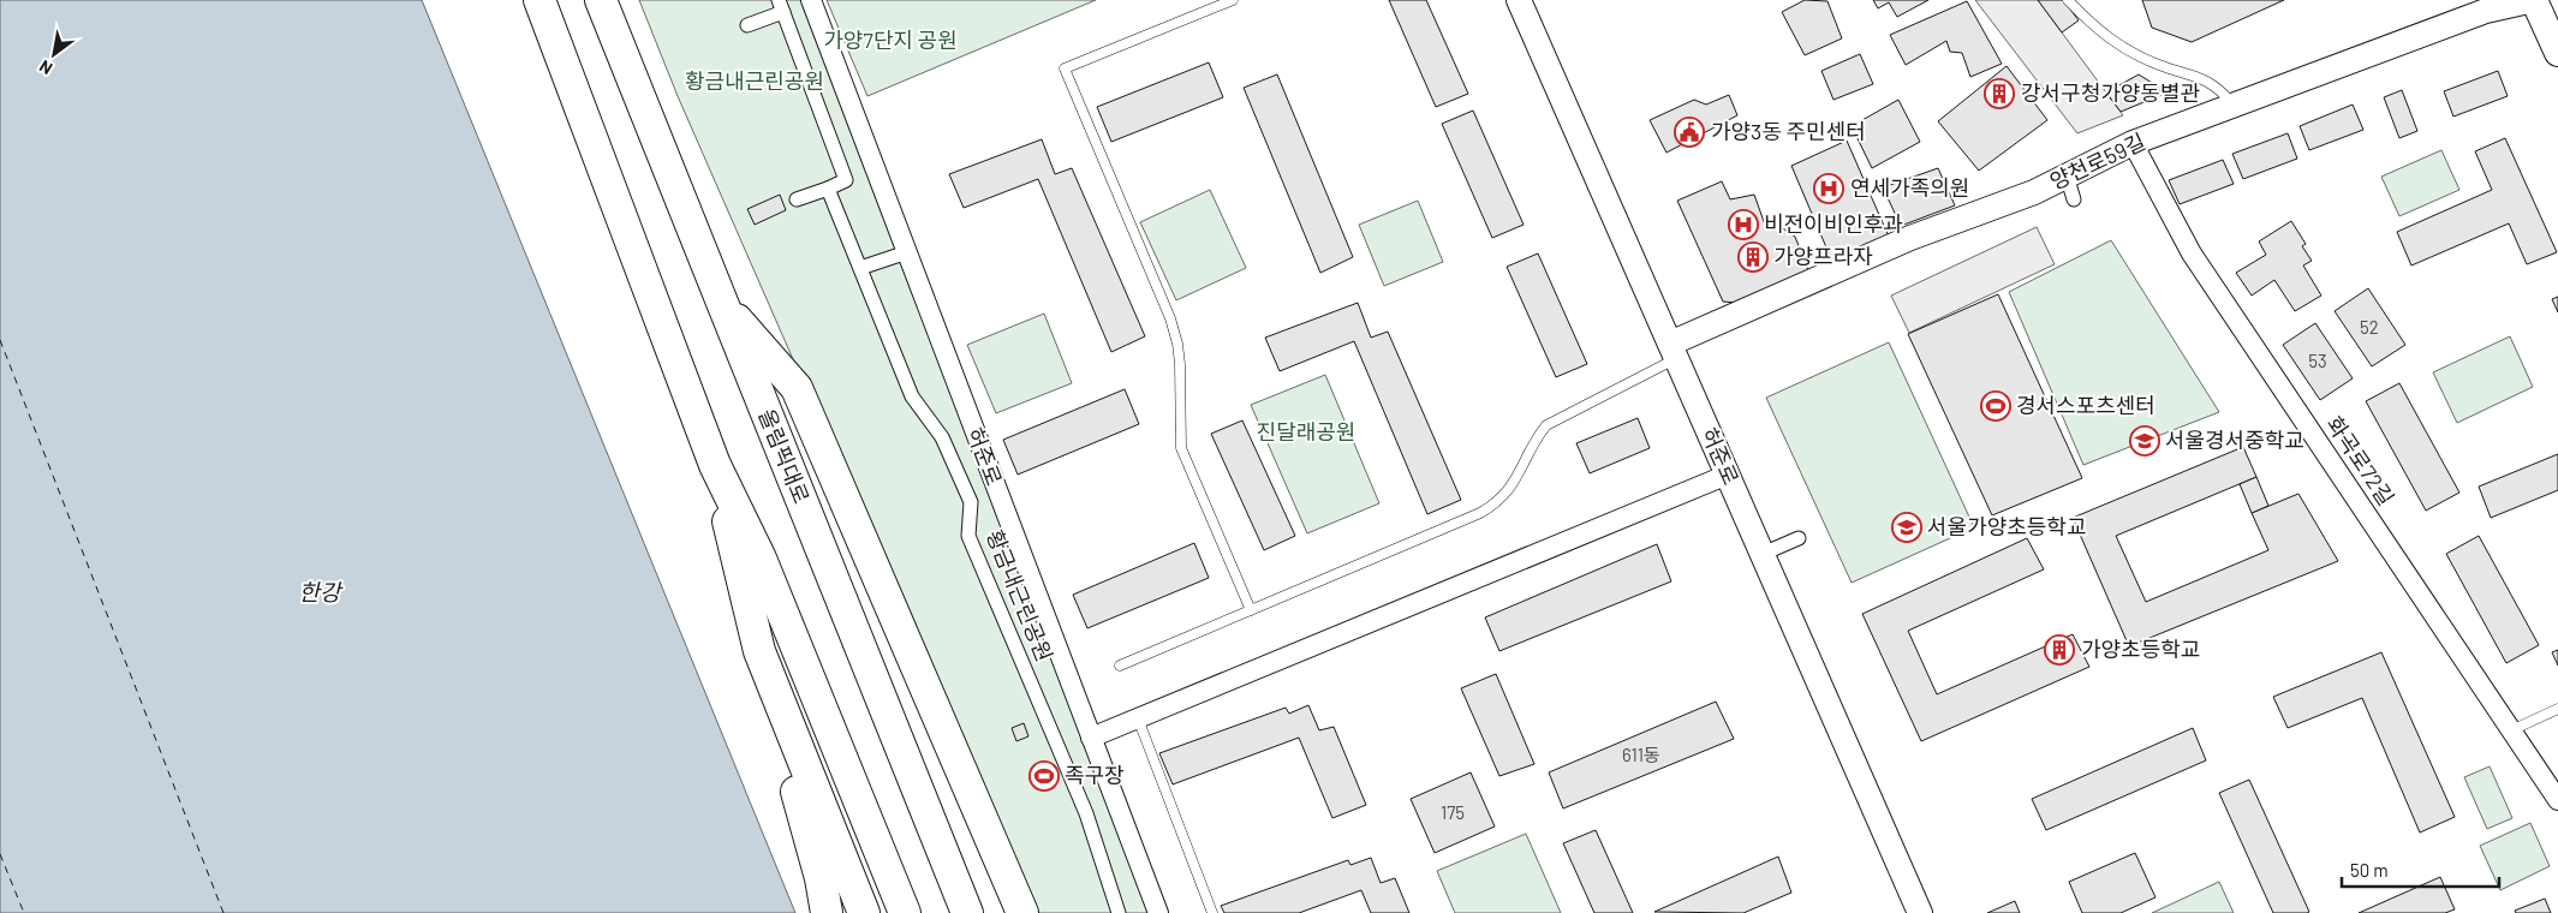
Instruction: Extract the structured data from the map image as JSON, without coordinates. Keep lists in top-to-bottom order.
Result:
{
  "streets": {
    "highway": ["올림픽대로"],
    "street": [
      "양천로59길",
      "허준로",
      "화곡로72길",
      "황금내근린공원"
    ]
  },
  "crossings": [
    ["양천로59길", "허준로"],
    ["양천로59길", "화곡로72길"]
  ],
  "water": ["한강"],
  "parks": ["가양7단지 공원", "황금내근린공원", "진달래공원"],
  "places": {
    "building": ["강서구청가양동별관", "가양프라자", "가양초등학교"],
    "public building": ["가양3동 주민센터"],
    "hospital": ["연세가족의원", "비전이비인후과"],
    "sports": ["경서스포츠센터", "족구장"],
    "school or university": ["서울경서중학교", "서울가양초등학교"]
  },
  "house_numbers": [
    "52",
    "53",
    "611동",
    "175"
  ],
  "scale_bar": "50 m",
  "north": "bottom left"
}
